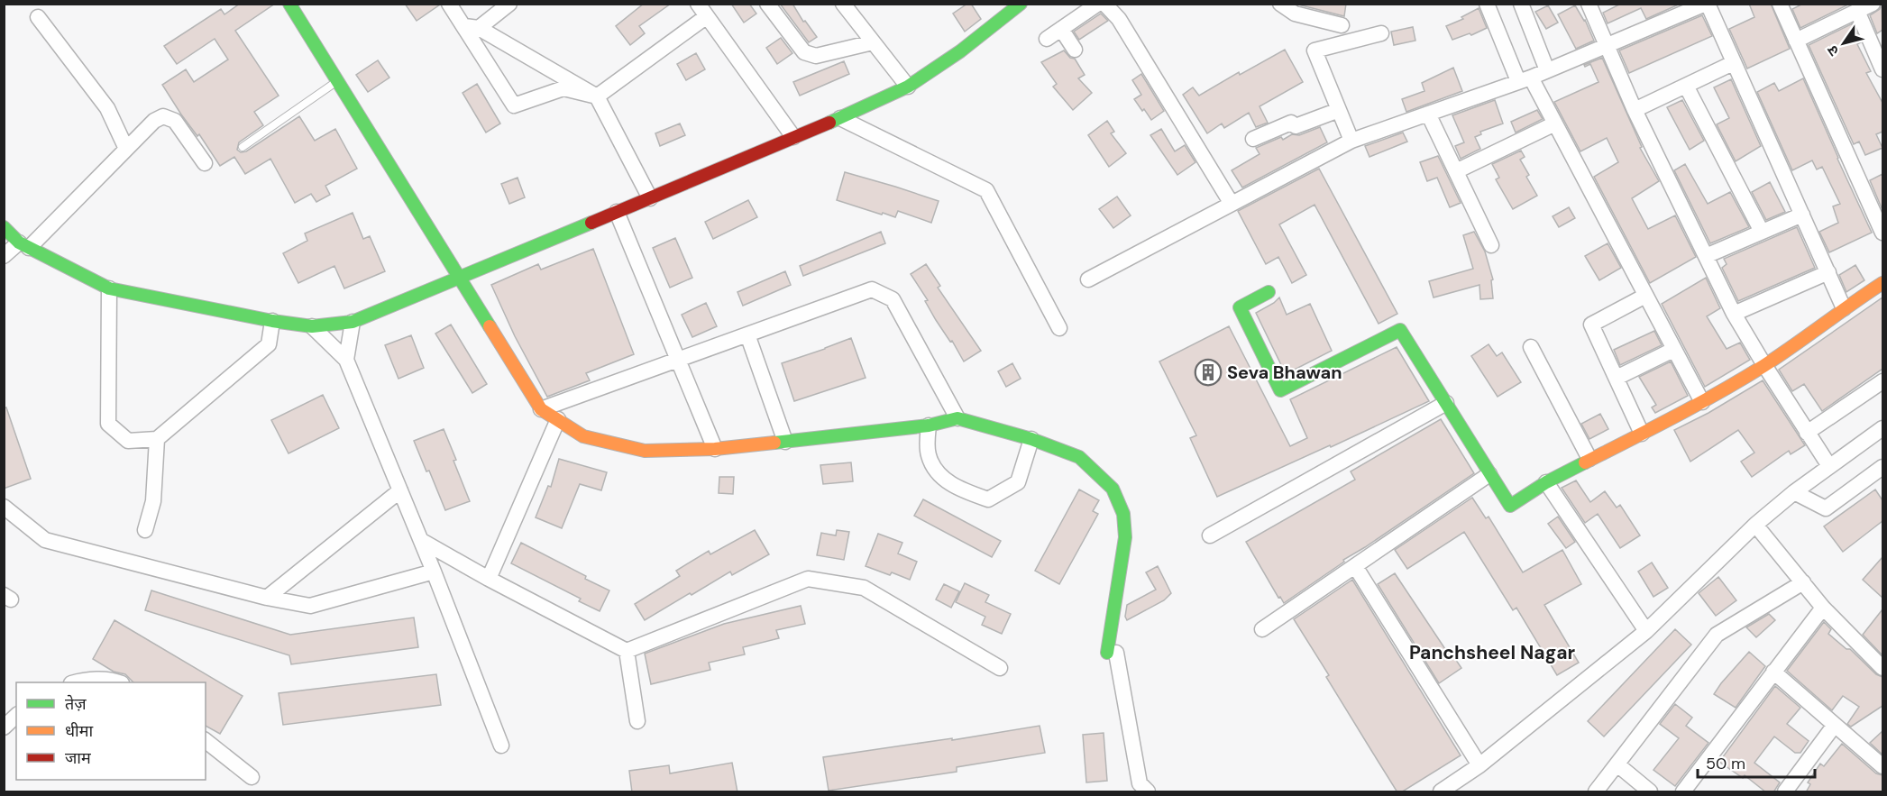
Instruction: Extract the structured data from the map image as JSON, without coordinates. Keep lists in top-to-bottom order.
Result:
{
  "districts": ["Panchsheel Nagar"],
  "places": {
    "building": ["Seva Bhawan"]
  },
  "legend": ["तेज़", "धीमा", "जाम"],
  "scale_bar": "50 m",
  "north": "bottom left"
}
